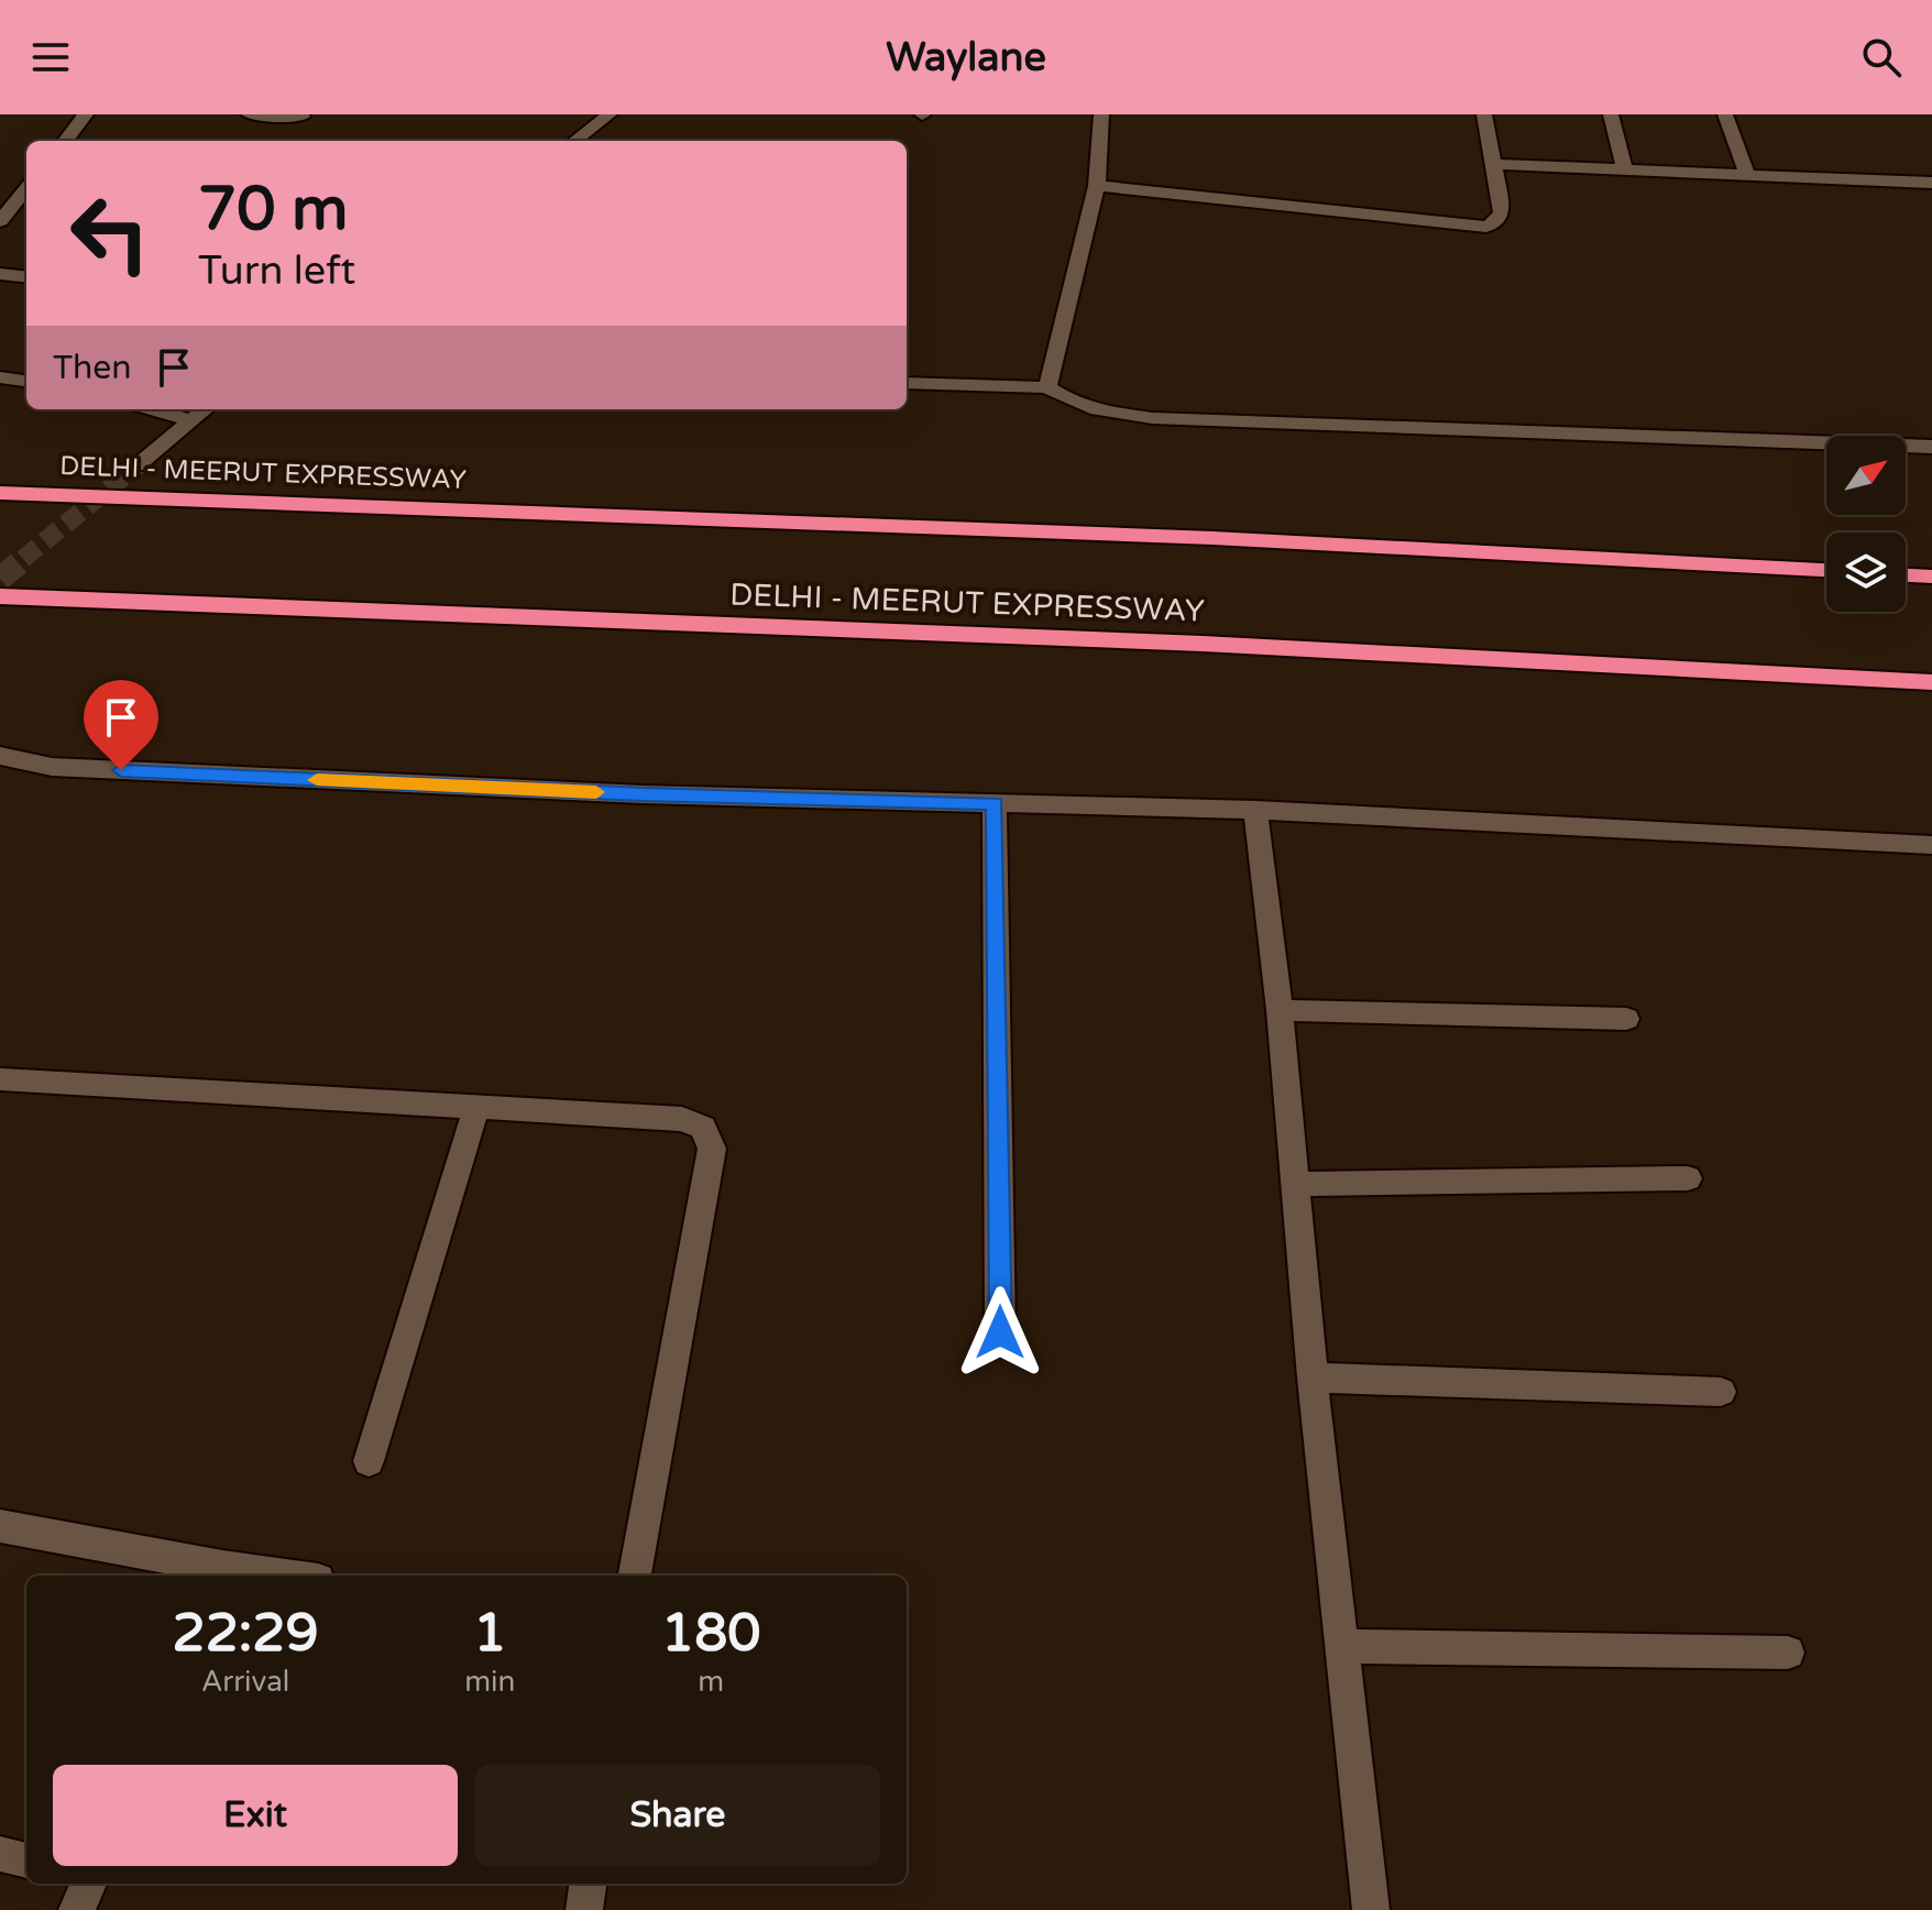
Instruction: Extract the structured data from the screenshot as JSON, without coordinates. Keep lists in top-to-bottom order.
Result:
{
  "streets": {
    "highway": ["DELHI - MEERUT EXPRESSWAY"]
  },
  "north": "top right",
  "page": {
    "header": "Waylane",
    "turn": ["70 m", "Turn left"],
    "then": "Then",
    "eta": [
      "22:29",
      "Arrival",
      "1",
      "min",
      "180",
      "m"
    ],
    "buttons": ["Exit", "Share"]
  }
}
